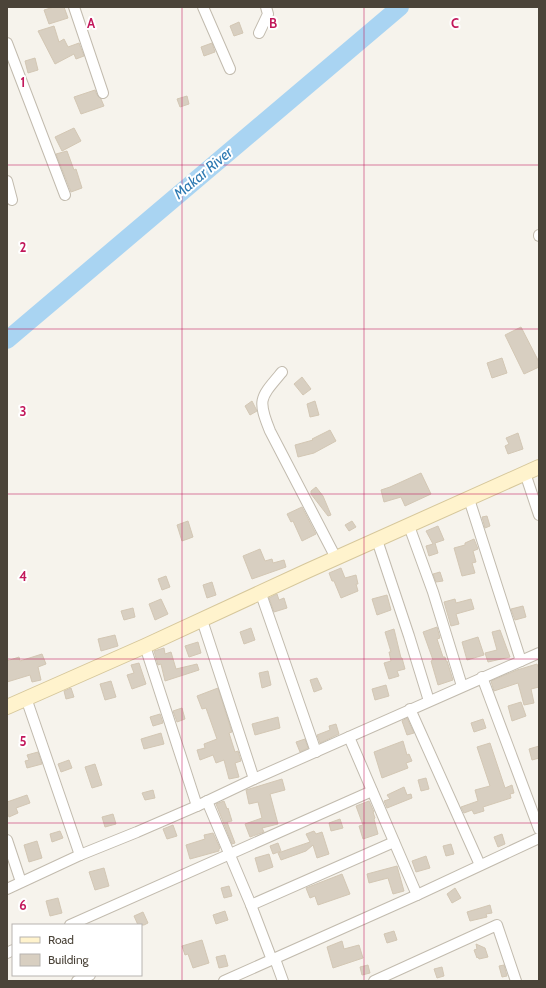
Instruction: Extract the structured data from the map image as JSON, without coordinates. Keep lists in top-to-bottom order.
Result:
{
  "water": ["Makar River"],
  "legend": ["Road", "Building"],
  "grid": {
    "columns": ["A", "B", "C"],
    "rows": [
      "1",
      "2",
      "3",
      "4",
      "5",
      "6"
    ]
  }
}
